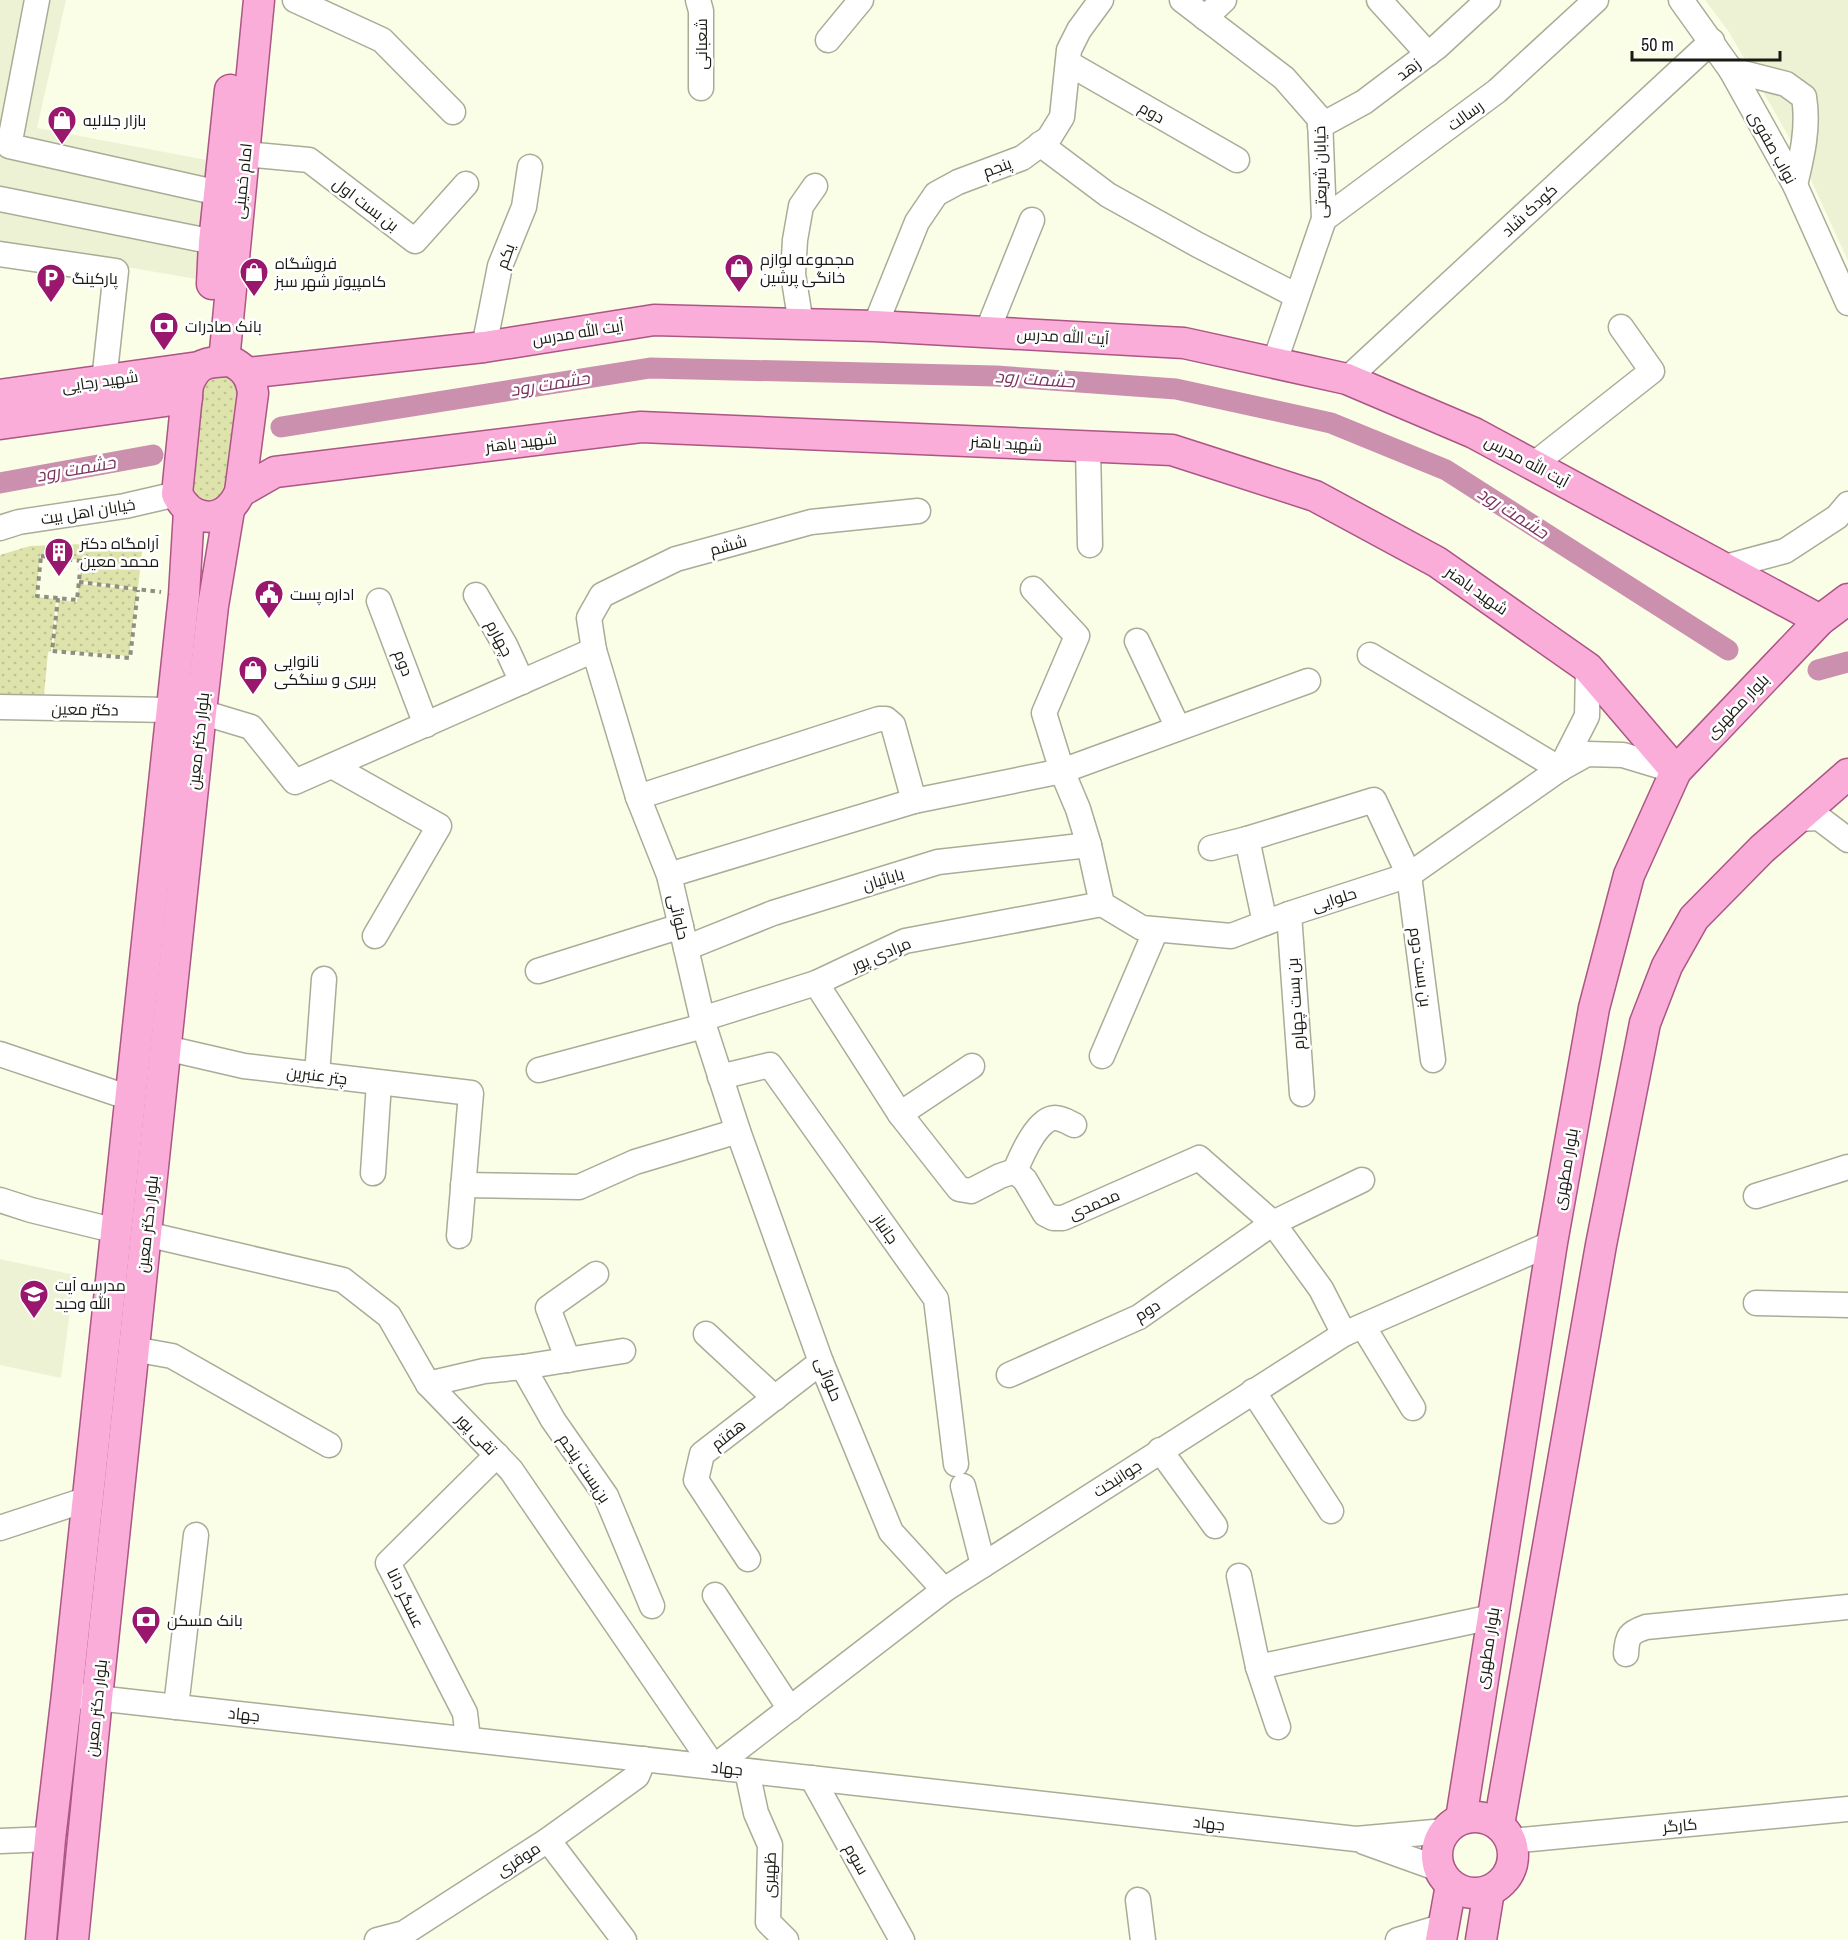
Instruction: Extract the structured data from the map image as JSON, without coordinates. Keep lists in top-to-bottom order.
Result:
{
  "streets": {
    "main road": [
      "امام خمینی",
      "آیت الله مدرس",
      "شهید رجایی",
      "شهید باهنر",
      "بلوار مطهری",
      "بلوار دکتر معین"
    ],
    "street": [
      "شعبانی",
      "زهد",
      "دوم",
      "رسالت",
      "نواب صفوی",
      "پنجم",
      "خیابان شریعتی",
      "بن بست اول",
      "کودک شاد",
      "یکم",
      "خیابان اهل بیت",
      "ششم",
      "چهارم",
      "دکتر معین",
      "بابائیان",
      "حلوایی",
      "حلوائی",
      "مرادی پور",
      "بن بست دوم",
      "بن بست چهارم",
      "چتر عنبرین",
      "محمدی",
      "جانباز",
      "تقی پور",
      "هفتم",
      "بن‌بست پنجم",
      "جوانبخت",
      "عسگر دانا",
      "جهاد",
      "کارگر",
      "موقری",
      "سوم",
      "ظهیری"
    ]
  },
  "crossings": [
    ["زهد", "خیابان شریعتی"],
    ["دوم", "پنجم"],
    ["دوم", "محمدی"],
    ["رسالت", "خیابان شریعتی"],
    ["نواب صفوی", "کودک شاد"],
    ["پنجم", "آیت الله مدرس"],
    ["خیابان شریعتی", "آیت الله مدرس"],
    ["امام خمینی", "بن بست اول"],
    ["امام خمینی", "آیت الله مدرس"],
    ["امام خمینی", "شهید رجایی"],
    ["امام خمینی", "بلوار دکتر معین"],
    ["کودک شاد", "آیت الله مدرس"],
    ["یکم", "آیت الله مدرس"],
    ["آیت الله مدرس", "شهید رجایی"],
    ["آیت الله مدرس", "بلوار مطهری"],
    ["آیت الله مدرس", "بلوار دکتر معین"],
    ["شهید رجایی", "بلوار دکتر معین"],
    ["شهید باهنر", "خیابان اهل بیت"],
    ["شهید باهنر", "بلوار مطهری"],
    ["شهید باهنر", "بلوار دکتر معین"],
    ["شهید باهنر", "حلوایی"],
    ["خیابان اهل بیت", "بلوار دکتر معین"],
    ["ششم", "حلوائی"],
    ["بلوار مطهری", "حلوایی"],
    ["بلوار مطهری", "جوانبخت"],
    ["بلوار مطهری", "کارگر"],
    ["دکتر معین", "بلوار دکتر معین"],
    ["بلوار دکتر معین", "چتر عنبرین"],
    ["بلوار دکتر معین", "تقی پور"],
    ["بلوار دکتر معین", "جهاد"],
    ["بابائیان", "حلوائی"],
    ["حلوایی", "مرادی پور"],
    ["حلوایی", "بن بست دوم"],
    ["حلوایی", "بن بست چهارم"],
    ["حلوائی", "مرادی پور"],
    ["حلوائی", "جانباز"],
    ["حلوائی", "هفتم"],
    ["حلوائی", "جوانبخت"],
    ["محمدی", "جوانبخت"],
    ["جانباز", "جوانبخت"],
    ["تقی پور", "جوانبخت"],
    ["تقی پور", "عسگر دانا"],
    ["تقی پور", "جهاد"],
    ["جوانبخت", "جهاد"],
    ["عسگر دانا", "جهاد"],
    ["جهاد", "موقری"],
    ["جهاد", "سوم"],
    ["جهاد", "ظهیری"]
  ],
  "water": ["حشمت رود"],
  "places": {
    "shop": [
      "بازار جلالیه",
      "مجموعه لوازم خانگی پرشین",
      "فروشگاه کامپیوتر شهر سبز",
      "نانوایی بربری و سنگکی"
    ],
    "parking": ["پارکینگ"],
    "bank": ["بانک صادرات", "بانک مسکن"],
    "building": ["آرامگاه دکتر محمد معین"],
    "public building": ["اداره پست"],
    "school or university": ["مدرسه آیت الله وحید"]
  },
  "scale_bar": "50 m"
}
